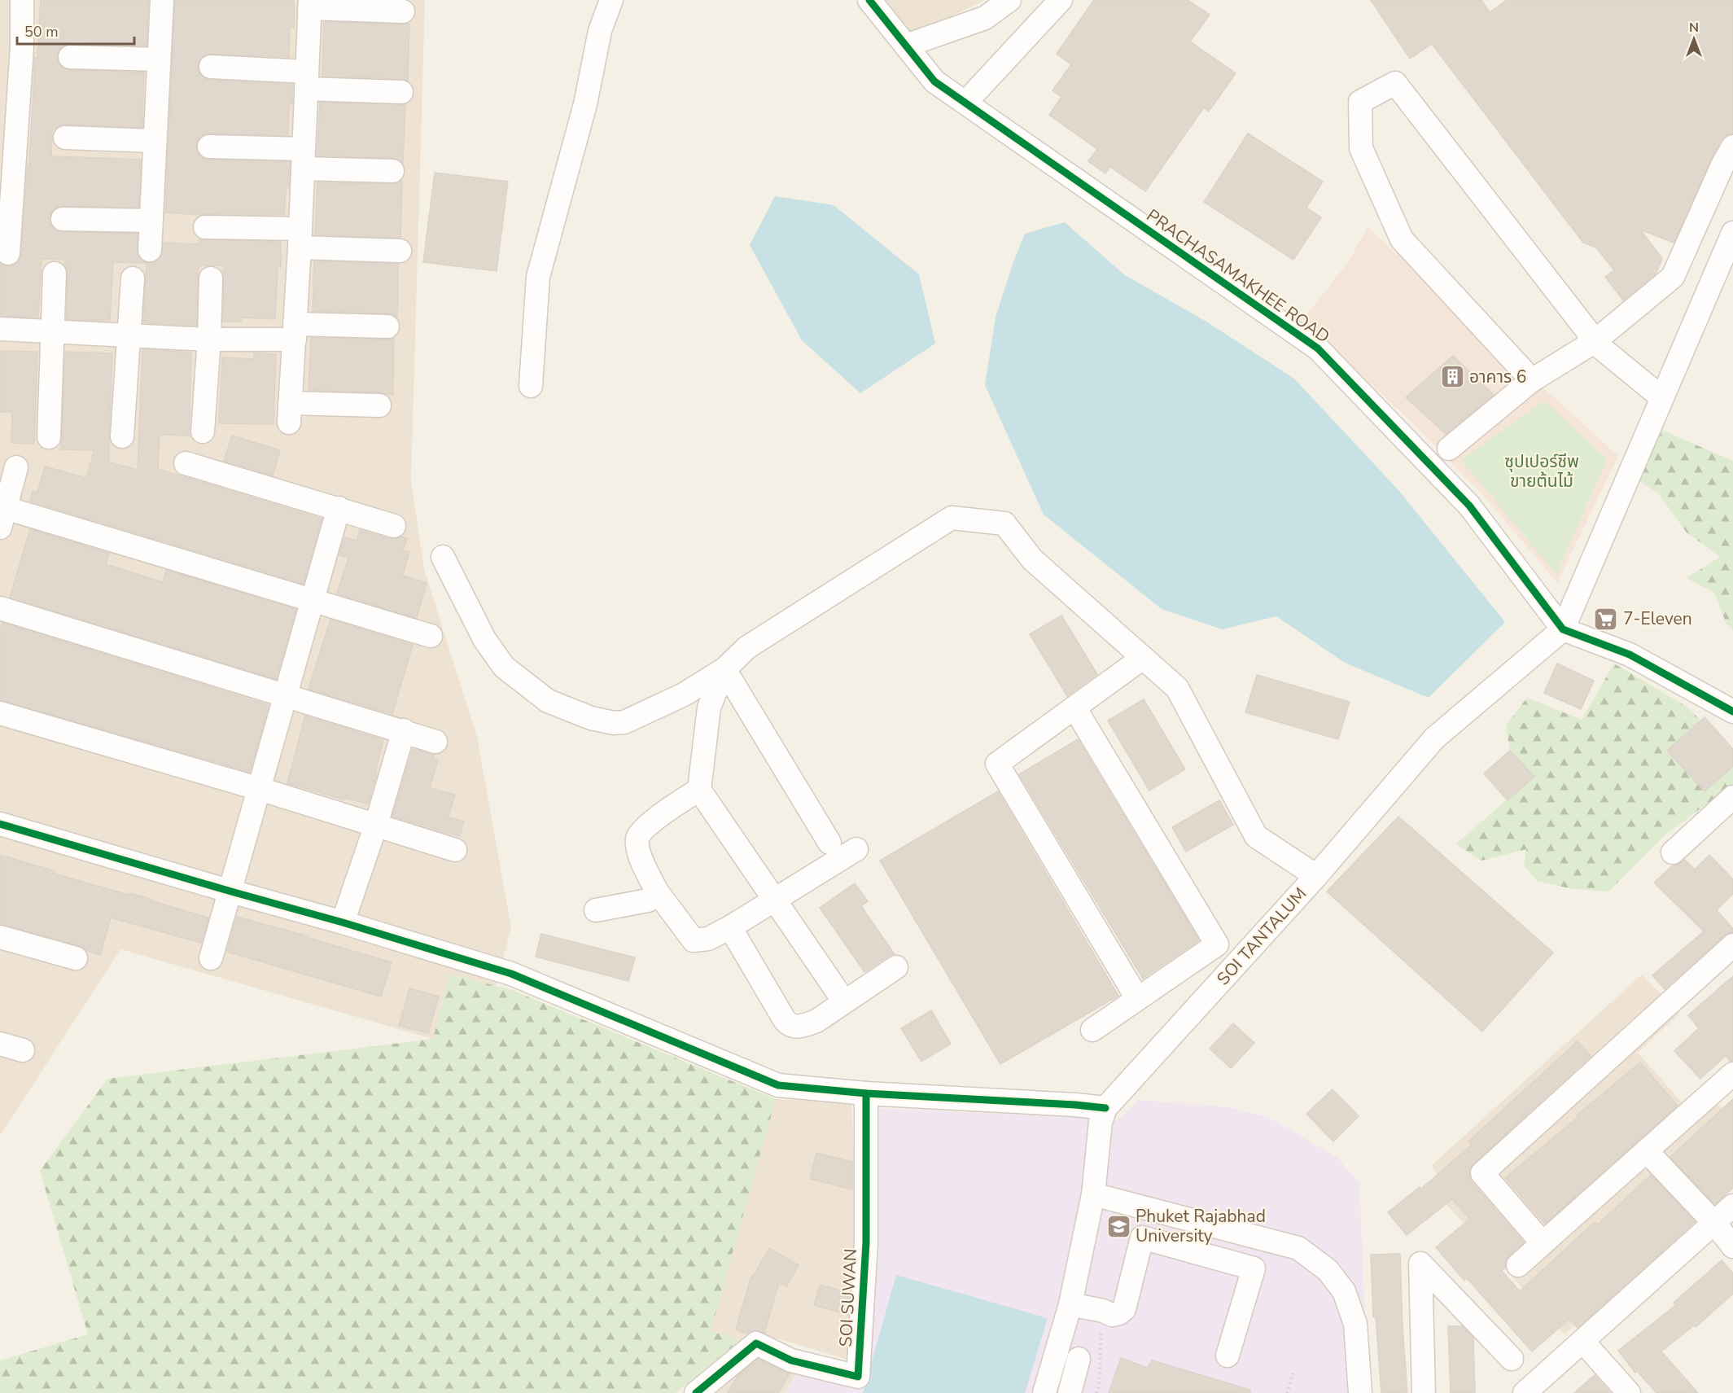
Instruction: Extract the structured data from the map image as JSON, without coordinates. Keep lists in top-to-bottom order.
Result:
{
  "streets": {
    "street": ["PRACHASAMAKHEE ROAD", "SOI TANTALUM", "SOI SUWAN"]
  },
  "crossings": [
    ["PRACHASAMAKHEE ROAD", "SOI TANTALUM"]
  ],
  "parks": ["ซุปเปอร์ชีพ ขายต้นไม้"],
  "places": {
    "building": ["อาคาร 6"],
    "supermarket": ["7-Eleven"],
    "school or university": ["Phuket Rajabhad University"]
  },
  "scale_bar": "50 m",
  "north": "top"
}
